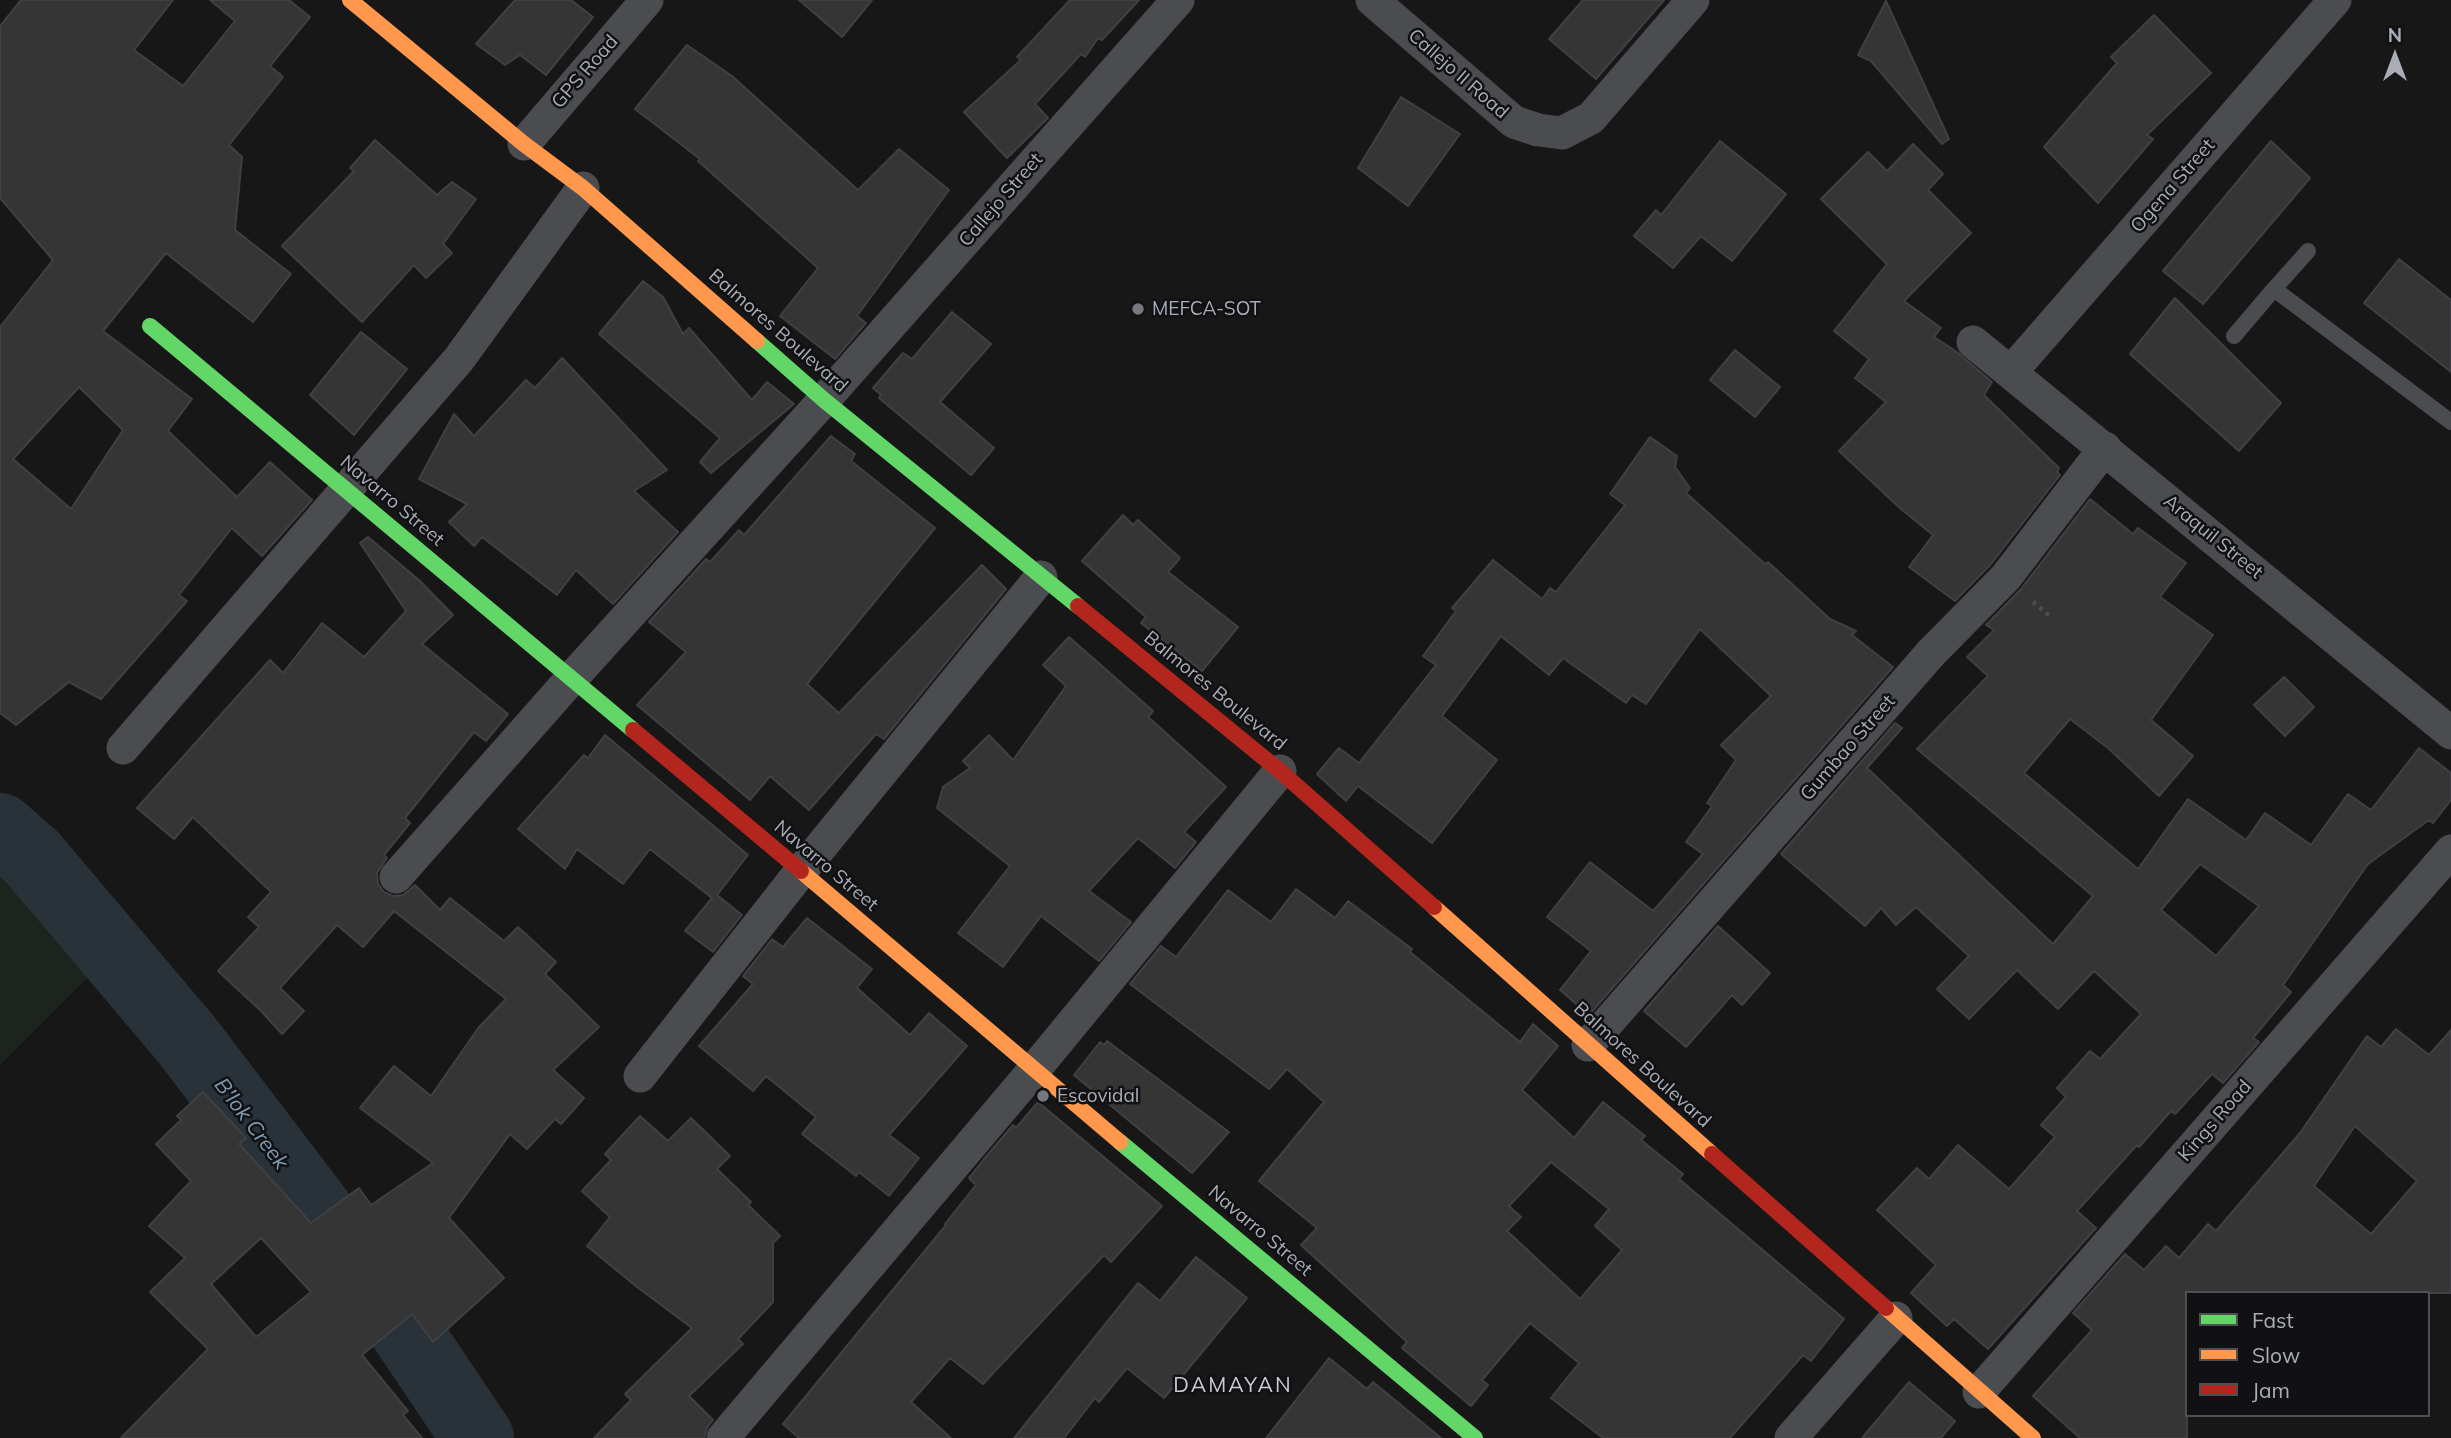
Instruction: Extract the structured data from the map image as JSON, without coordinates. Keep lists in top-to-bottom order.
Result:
{
  "streets": {
    "main road": ["Balmores Boulevard", "Navarro Street"],
    "street": [
      "GPS Road",
      "Callejo II Road",
      "Ogena Street",
      "Callejo Street",
      "Araquil Street",
      "Gumbao Street",
      "Kings Road"
    ]
  },
  "crossings": [
    ["GPS Road", "Balmores Boulevard"],
    ["Ogena Street", "Araquil Street"],
    ["Callejo Street", "Balmores Boulevard"],
    ["Callejo Street", "Navarro Street"],
    ["Balmores Boulevard", "Gumbao Street"],
    ["Balmores Boulevard", "Kings Road"],
    ["Araquil Street", "Gumbao Street"]
  ],
  "districts": ["DAMAYAN"],
  "water": ["B'lok Creek"],
  "places": ["MEFCA-SOT", "Escovidal"],
  "legend": ["Fast", "Slow", "Jam"],
  "north": "top"
}
